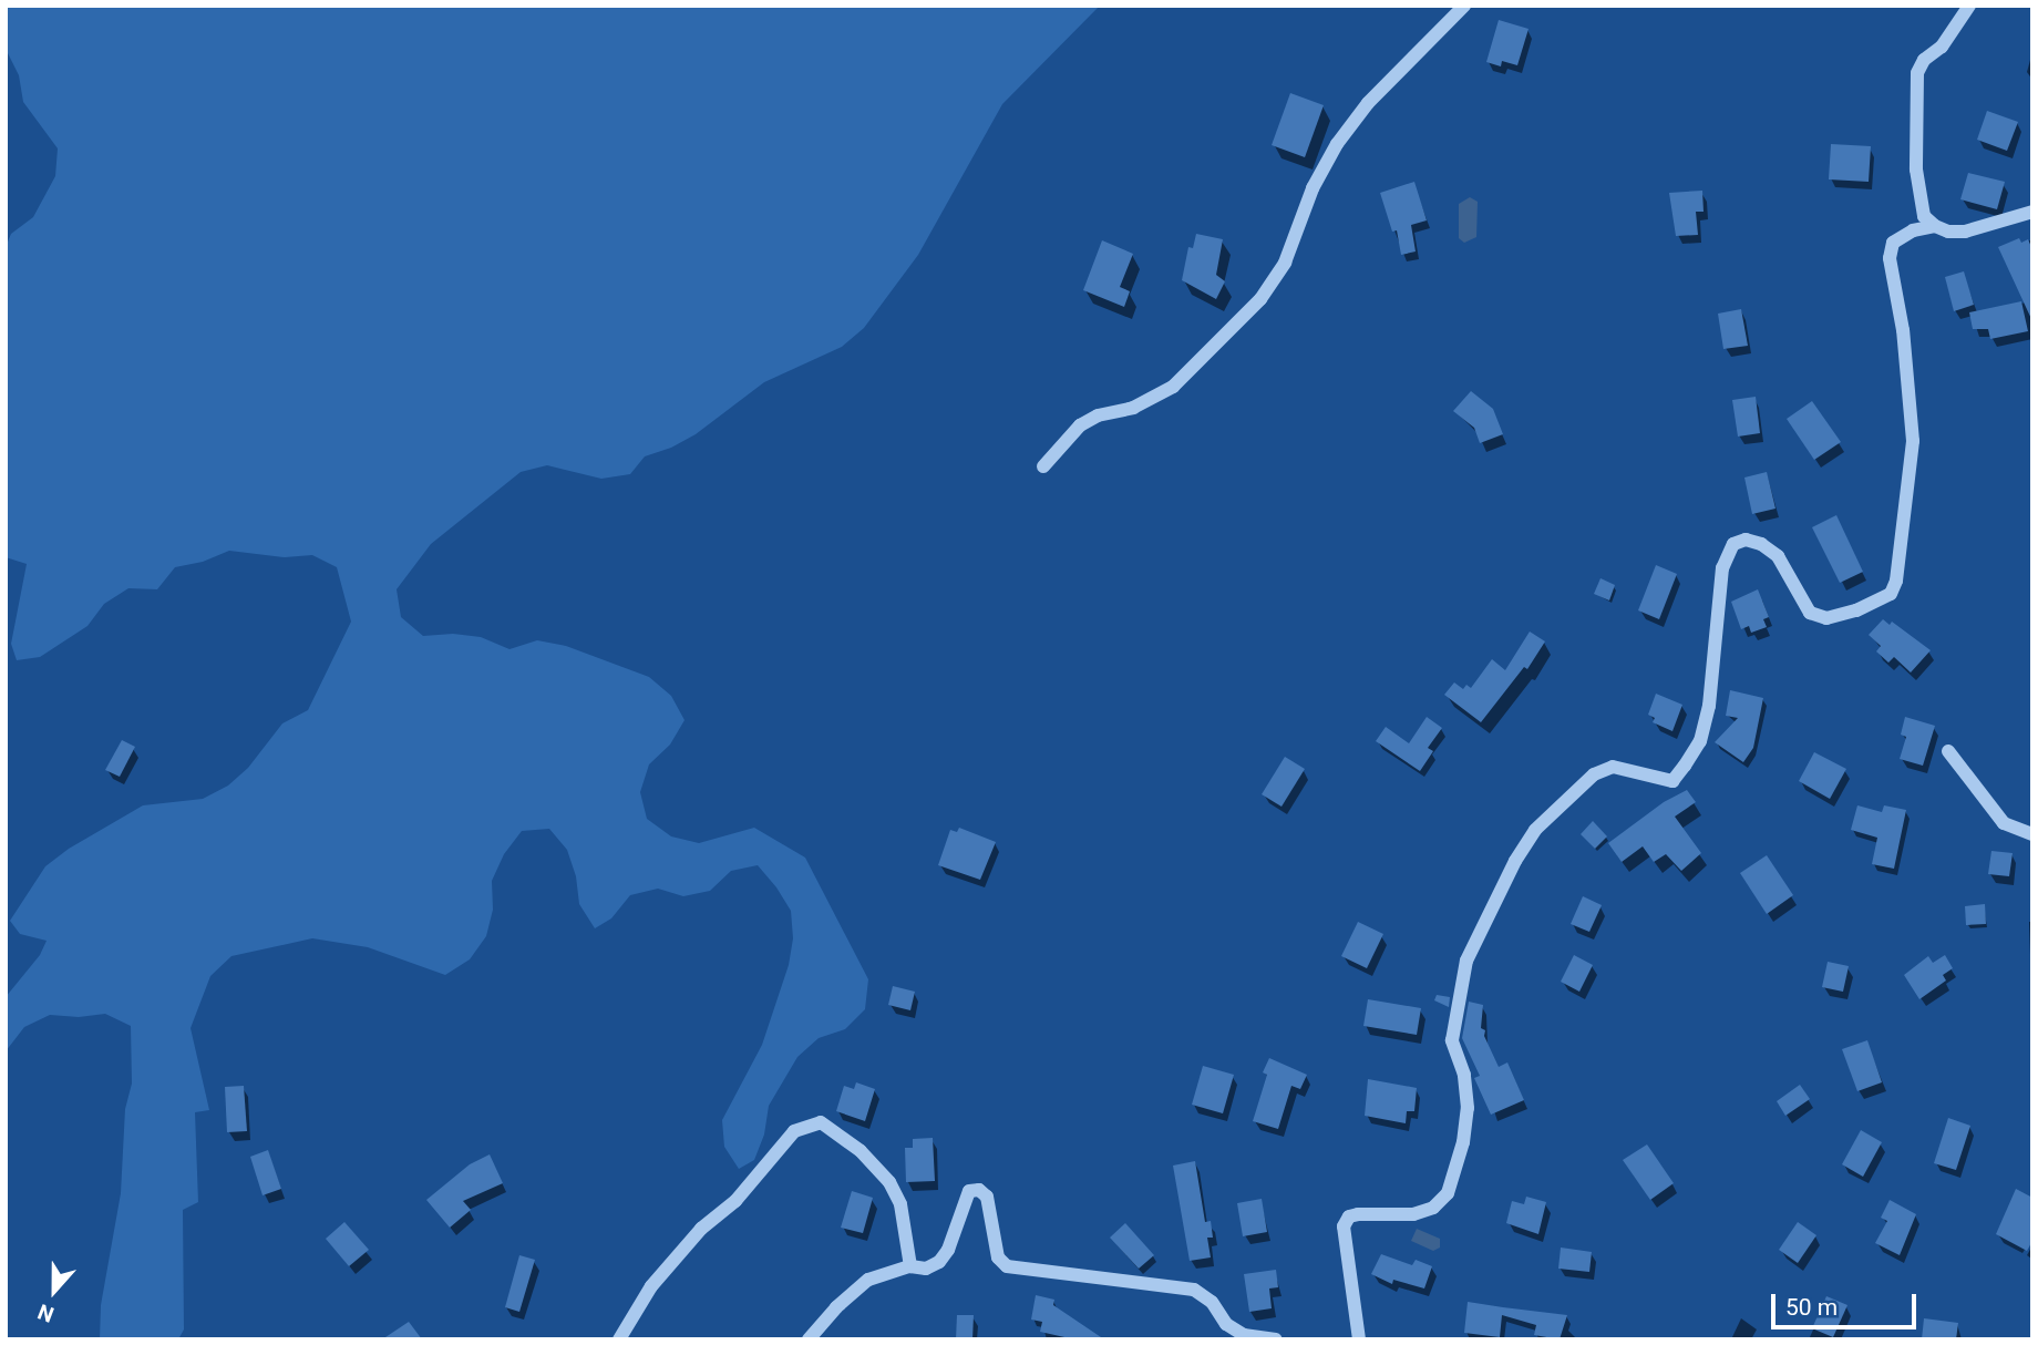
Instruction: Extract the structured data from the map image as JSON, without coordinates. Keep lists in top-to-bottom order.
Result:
{
  "scale_bar": "50 m",
  "north": "bottom"
}
